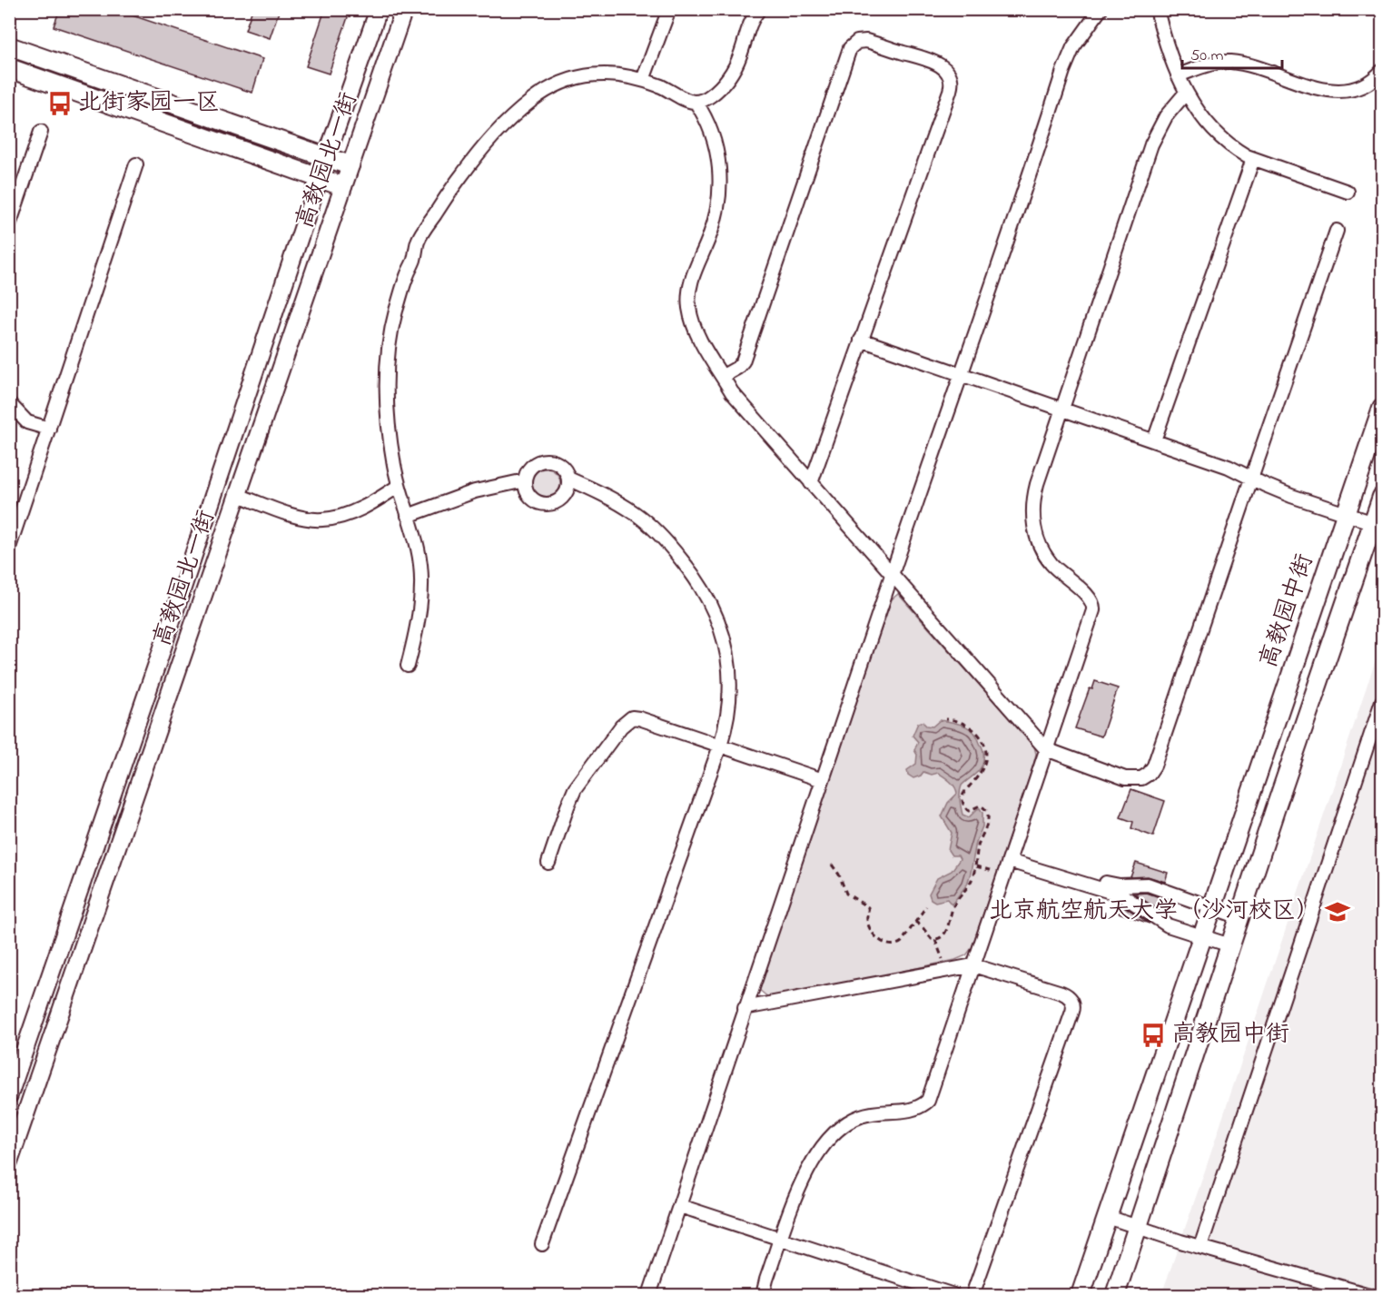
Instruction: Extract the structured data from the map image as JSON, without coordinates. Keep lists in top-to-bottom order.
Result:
{
  "streets": {
    "main road": ["高教园中街"],
    "street": ["高教园北一街"]
  },
  "places": {
    "bus stop": ["北街家园一区", "高教园中街"],
    "school or university": ["北京航空航天大学（沙河校区）"]
  },
  "scale_bar": "50 m"
}
